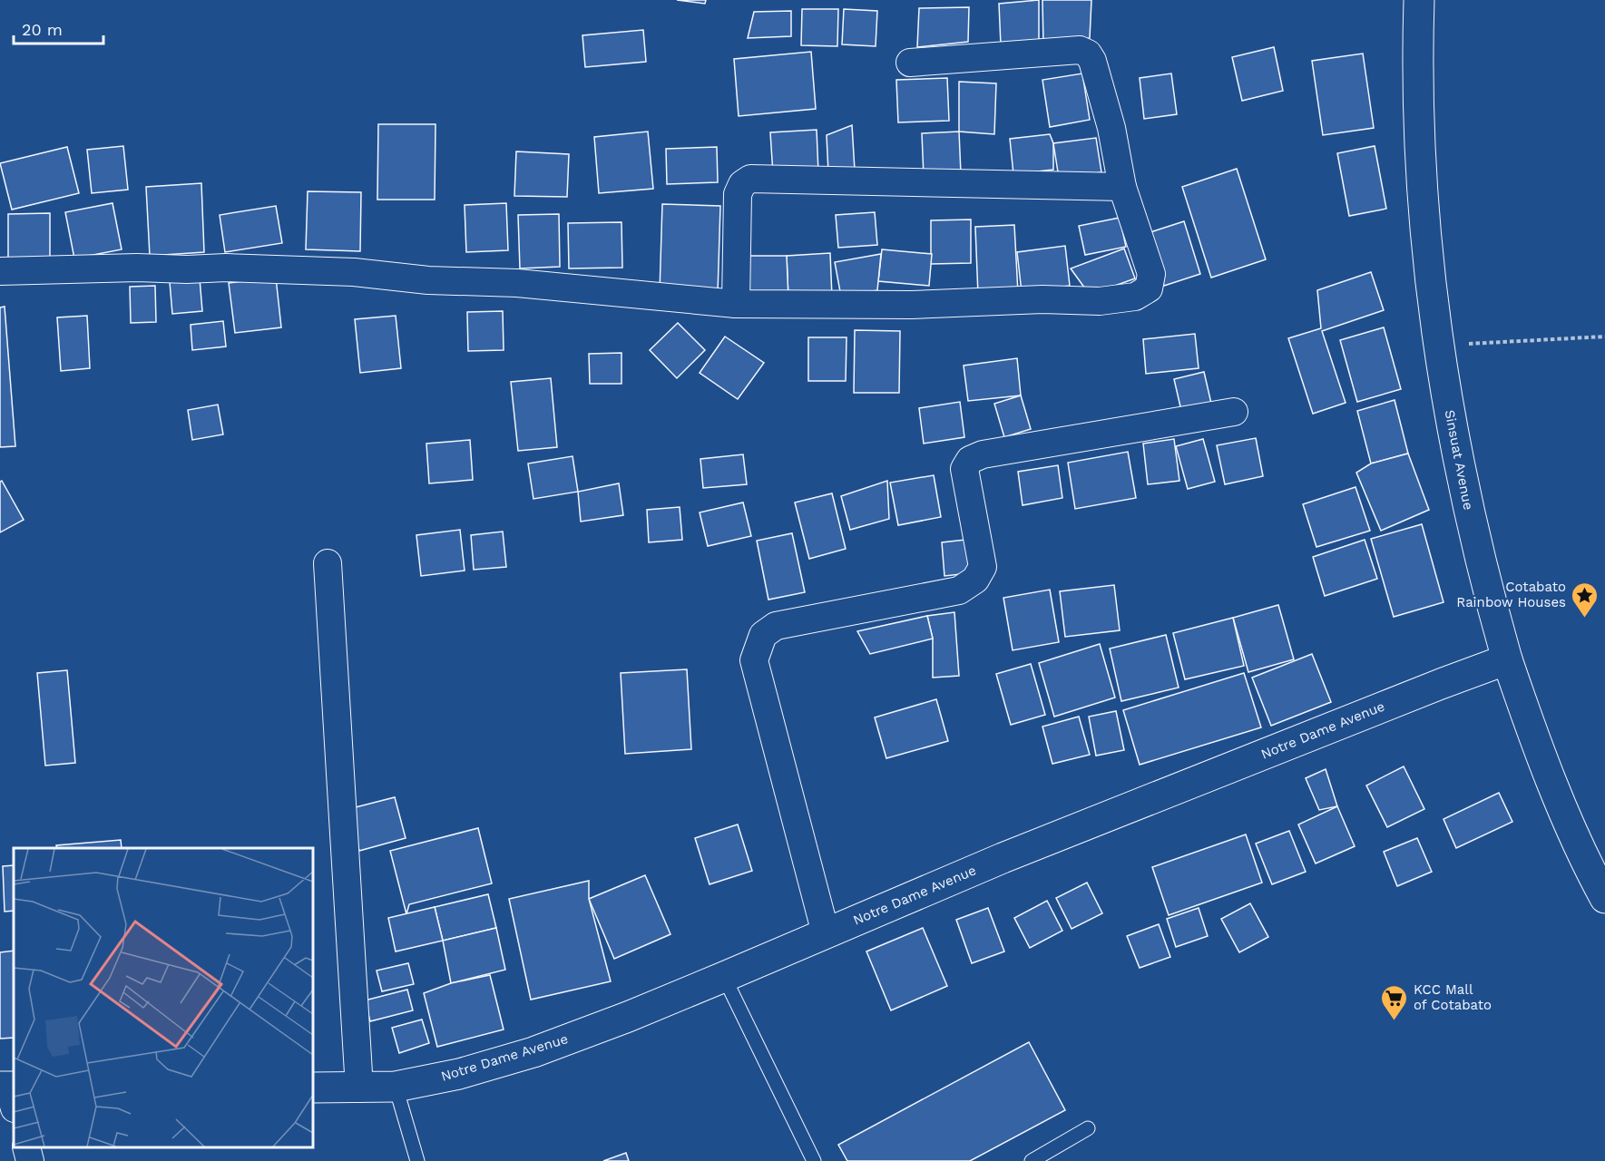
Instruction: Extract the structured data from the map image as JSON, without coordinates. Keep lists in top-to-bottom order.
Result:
{
  "streets": {
    "main road": ["Sinsuat Avenue", "Notre Dame Avenue"]
  },
  "crossings": [
    ["Sinsuat Avenue", "Notre Dame Avenue"]
  ],
  "places": {
    "place": ["Cotabato Rainbow Houses"],
    "supermarket": ["KCC Mall of Cotabato"]
  },
  "scale_bar": "20 m"
}
